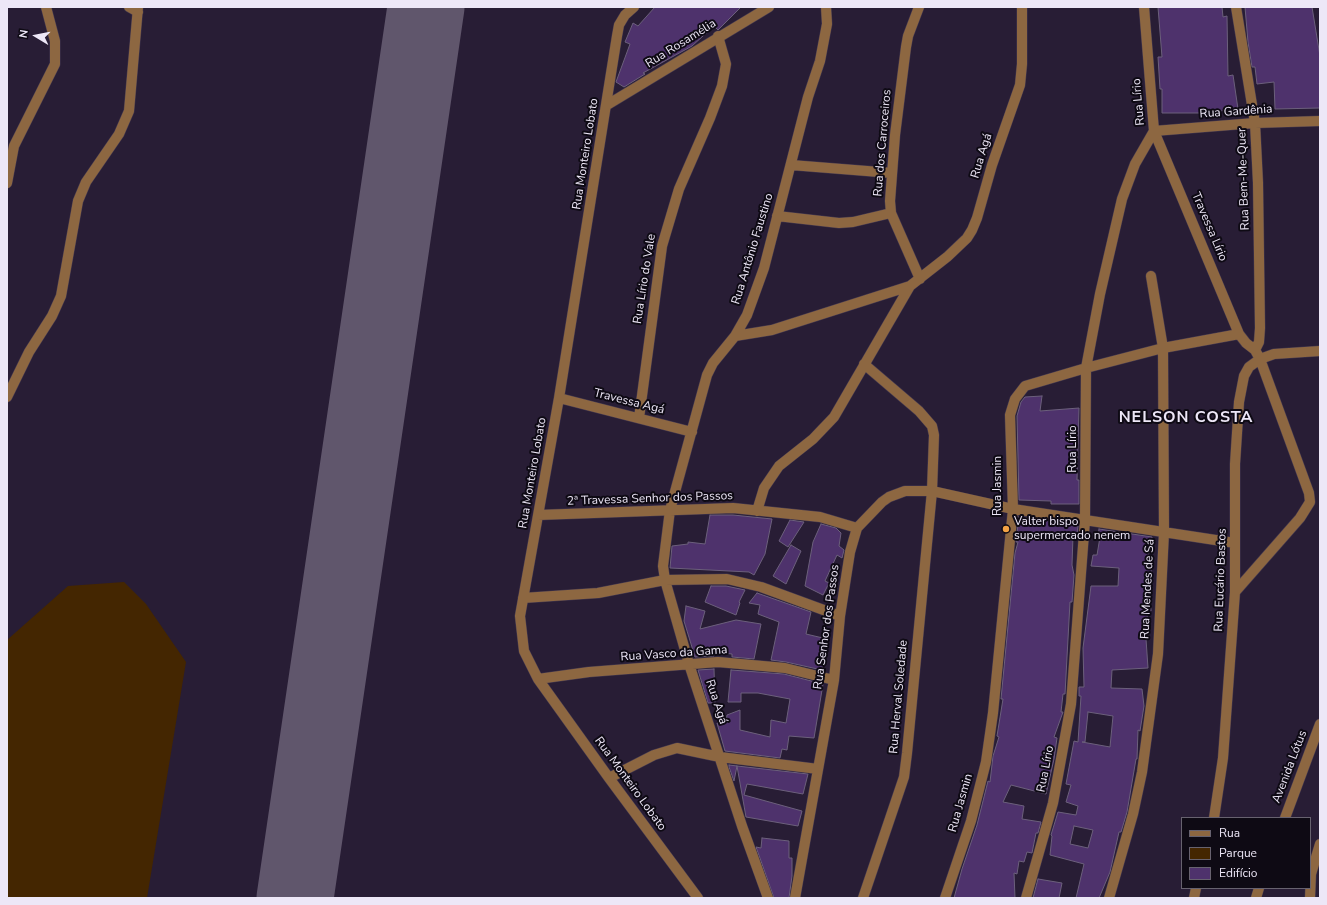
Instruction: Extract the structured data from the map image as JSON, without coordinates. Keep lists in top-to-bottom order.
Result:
{
  "streets": {
    "street": [
      "Rua Rosamélia",
      "Rua Lírio",
      "Rua Gardênia",
      "Rua dos Carroceiros",
      "Rua Monteiro Lobato",
      "Rua Agá",
      "Rua Bem-Me-Quer",
      "Travessa Lírio",
      "Rua Antônio Faustino",
      "Rua Lírio do Vale",
      "Travessa Agá",
      "Rua Jasmin",
      "2ª Travessa Senhor dos Passos",
      "Rua Eucário Bastos",
      "Rua Mendes de Sá",
      "Rua Senhor dos Passos",
      "Rua Vasco da Gama",
      "Rua Herval Soledade",
      "Avenida Lótus"
    ]
  },
  "crossings": [
    ["Rua Rosamélia", "Rua Monteiro Lobato"],
    ["Rua Rosamélia", "Rua Lírio do Vale"],
    ["Rua Lírio", "Rua Gardênia"],
    ["Rua Lírio", "Travessa Lírio"],
    ["Rua Lírio", "Rua Jasmin"],
    ["Rua Lírio", "Rua Senhor dos Passos"],
    ["Rua Gardênia", "Rua Bem-Me-Quer"],
    ["Rua Gardênia", "Travessa Lírio"],
    ["Rua dos Carroceiros", "Rua Agá"],
    ["Rua Monteiro Lobato", "Travessa Agá"],
    ["Rua Monteiro Lobato", "2ª Travessa Senhor dos Passos"],
    ["Rua Monteiro Lobato", "Rua Vasco da Gama"],
    ["Rua Agá", "Rua Antônio Faustino"],
    ["Rua Agá", "2ª Travessa Senhor dos Passos"],
    ["Rua Agá", "Rua Vasco da Gama"],
    ["Rua Agá", "Rua Herval Soledade"],
    ["Rua Bem-Me-Quer", "Rua Eucário Bastos"],
    ["Travessa Lírio", "Rua Jasmin"],
    ["Rua Antônio Faustino", "Travessa Agá"],
    ["Rua Antônio Faustino", "2ª Travessa Senhor dos Passos"],
    ["Rua Lírio do Vale", "Travessa Agá"],
    ["Rua Jasmin", "Rua Mendes de Sá"],
    ["Rua Jasmin", "Rua Senhor dos Passos"],
    ["2ª Travessa Senhor dos Passos", "Rua Senhor dos Passos"],
    ["Rua Eucário Bastos", "Rua Senhor dos Passos"],
    ["Rua Mendes de Sá", "Rua Senhor dos Passos"],
    ["Rua Senhor dos Passos", "Rua Vasco da Gama"],
    ["Rua Senhor dos Passos", "Rua Herval Soledade"]
  ],
  "districts": ["NELSON COSTA"],
  "places": ["Valter bispo supermercado nenem"],
  "legend": ["Rua", "Parque", "Edifício"],
  "north": "left"
}
